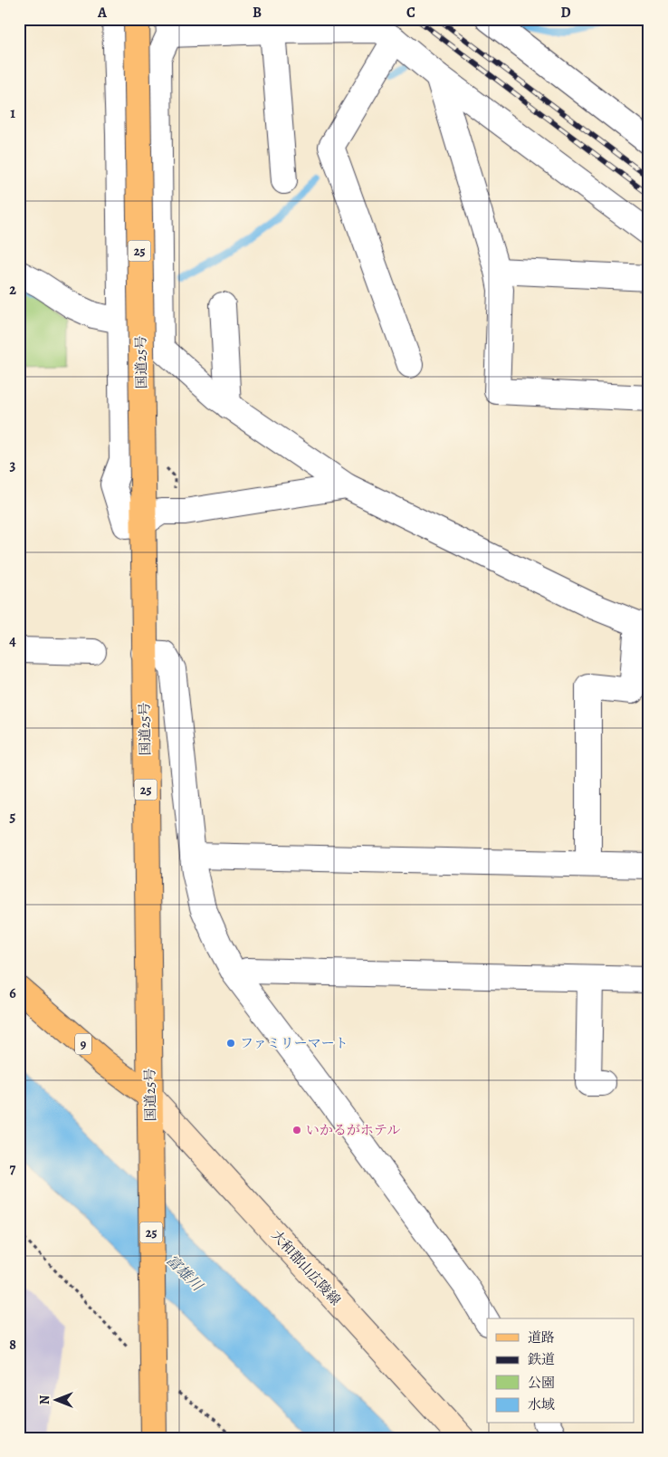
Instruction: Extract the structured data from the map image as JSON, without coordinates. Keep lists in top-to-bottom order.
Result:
{
  "streets": {
    "main road": [
      "25",
      "国道25号",
      "9",
      "大和郡山広陵線"
    ]
  },
  "crossings": [
    ["国道25号", "9"],
    ["国道25号", "大和郡山広陵線"],
    ["9", "大和郡山広陵線"]
  ],
  "water": ["富雄川"],
  "places": ["ファミリーマート", "いかるがホテル"],
  "legend": [
    "道路",
    "鉄道",
    "公園",
    "水域"
  ],
  "north": "left",
  "grid": {
    "columns": [
      "A",
      "B",
      "C",
      "D"
    ],
    "rows": [
      "1",
      "2",
      "3",
      "4",
      "5",
      "6",
      "7",
      "8"
    ]
  }
}
